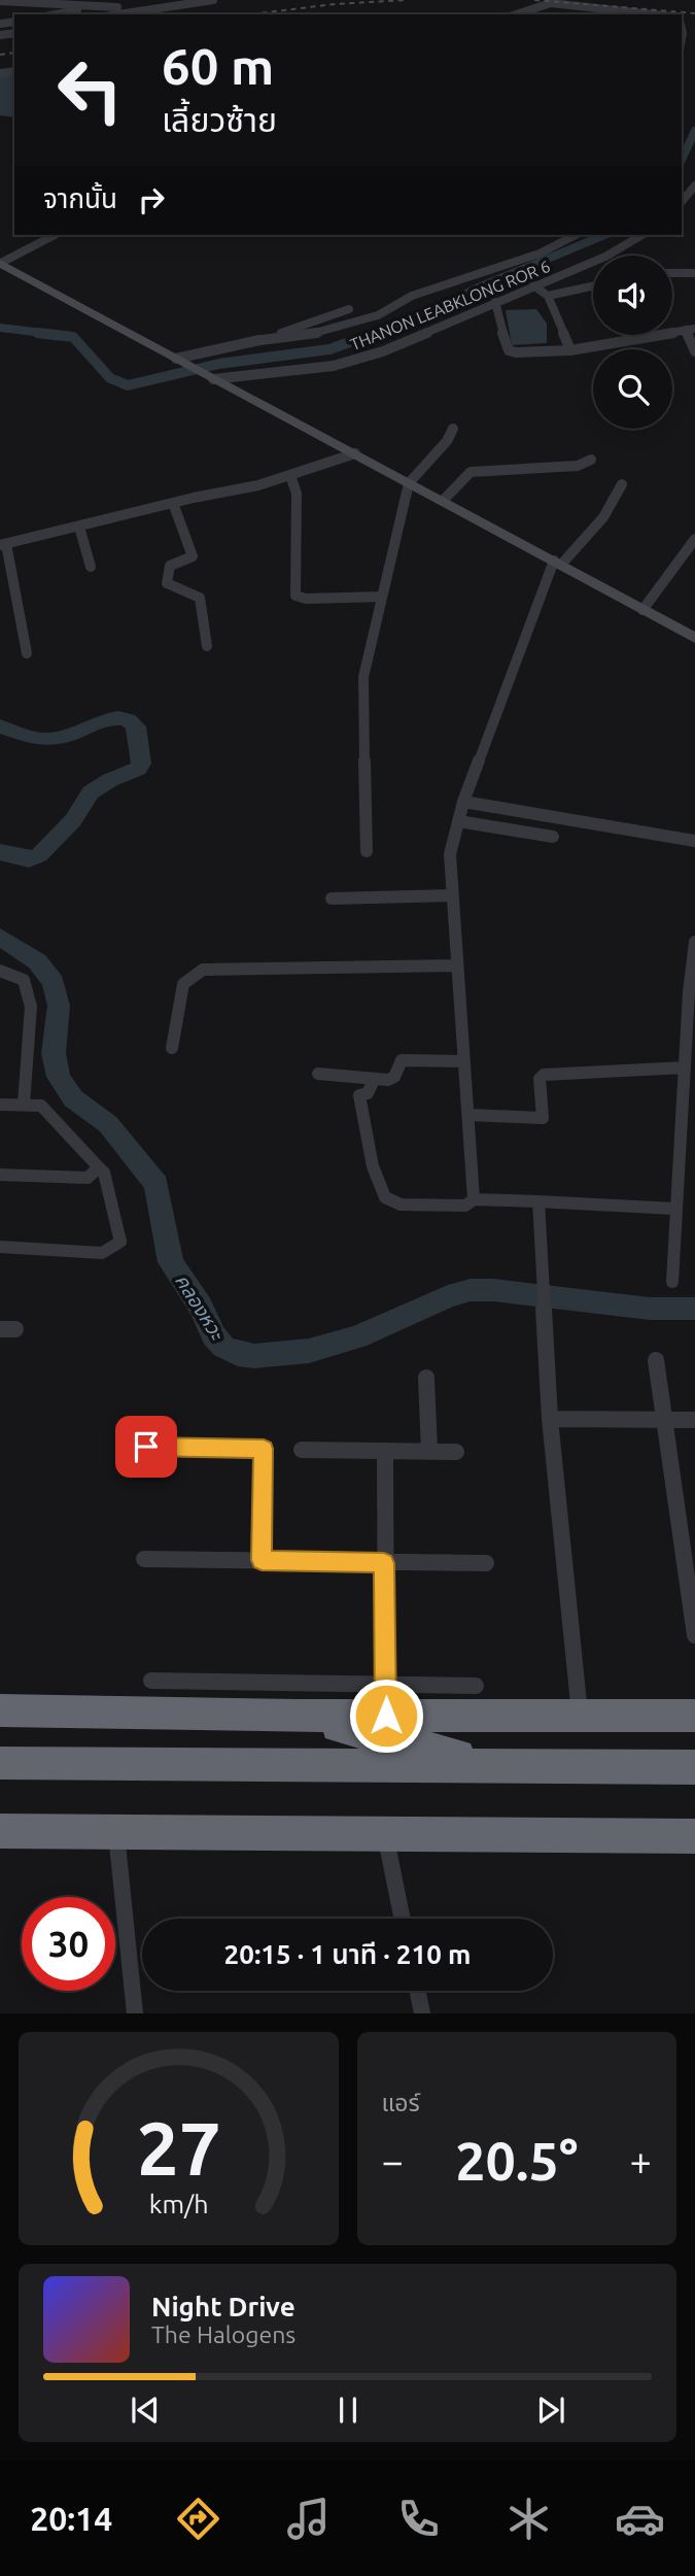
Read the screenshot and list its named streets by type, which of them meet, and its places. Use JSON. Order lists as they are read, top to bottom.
{
  "streets": {
    "street": ["THANON LEABKLONG ROR 6"]
  },
  "water": ["คลองหวะ"],
  "page": {
    "turn": ["60 m", "เลี้ยวซ้าย"],
    "then": "จากนั้น",
    "limit": "30",
    "trip": "20:15 · 1 นาที · 210 m",
    "tile": "แอร์",
    "heat": ["−", "20.5°", "+"],
    "song": ["Night Drive", "The Halogens"],
    "tabs": "20:14",
    "gauge": ["27", "km/h"]
  }
}
